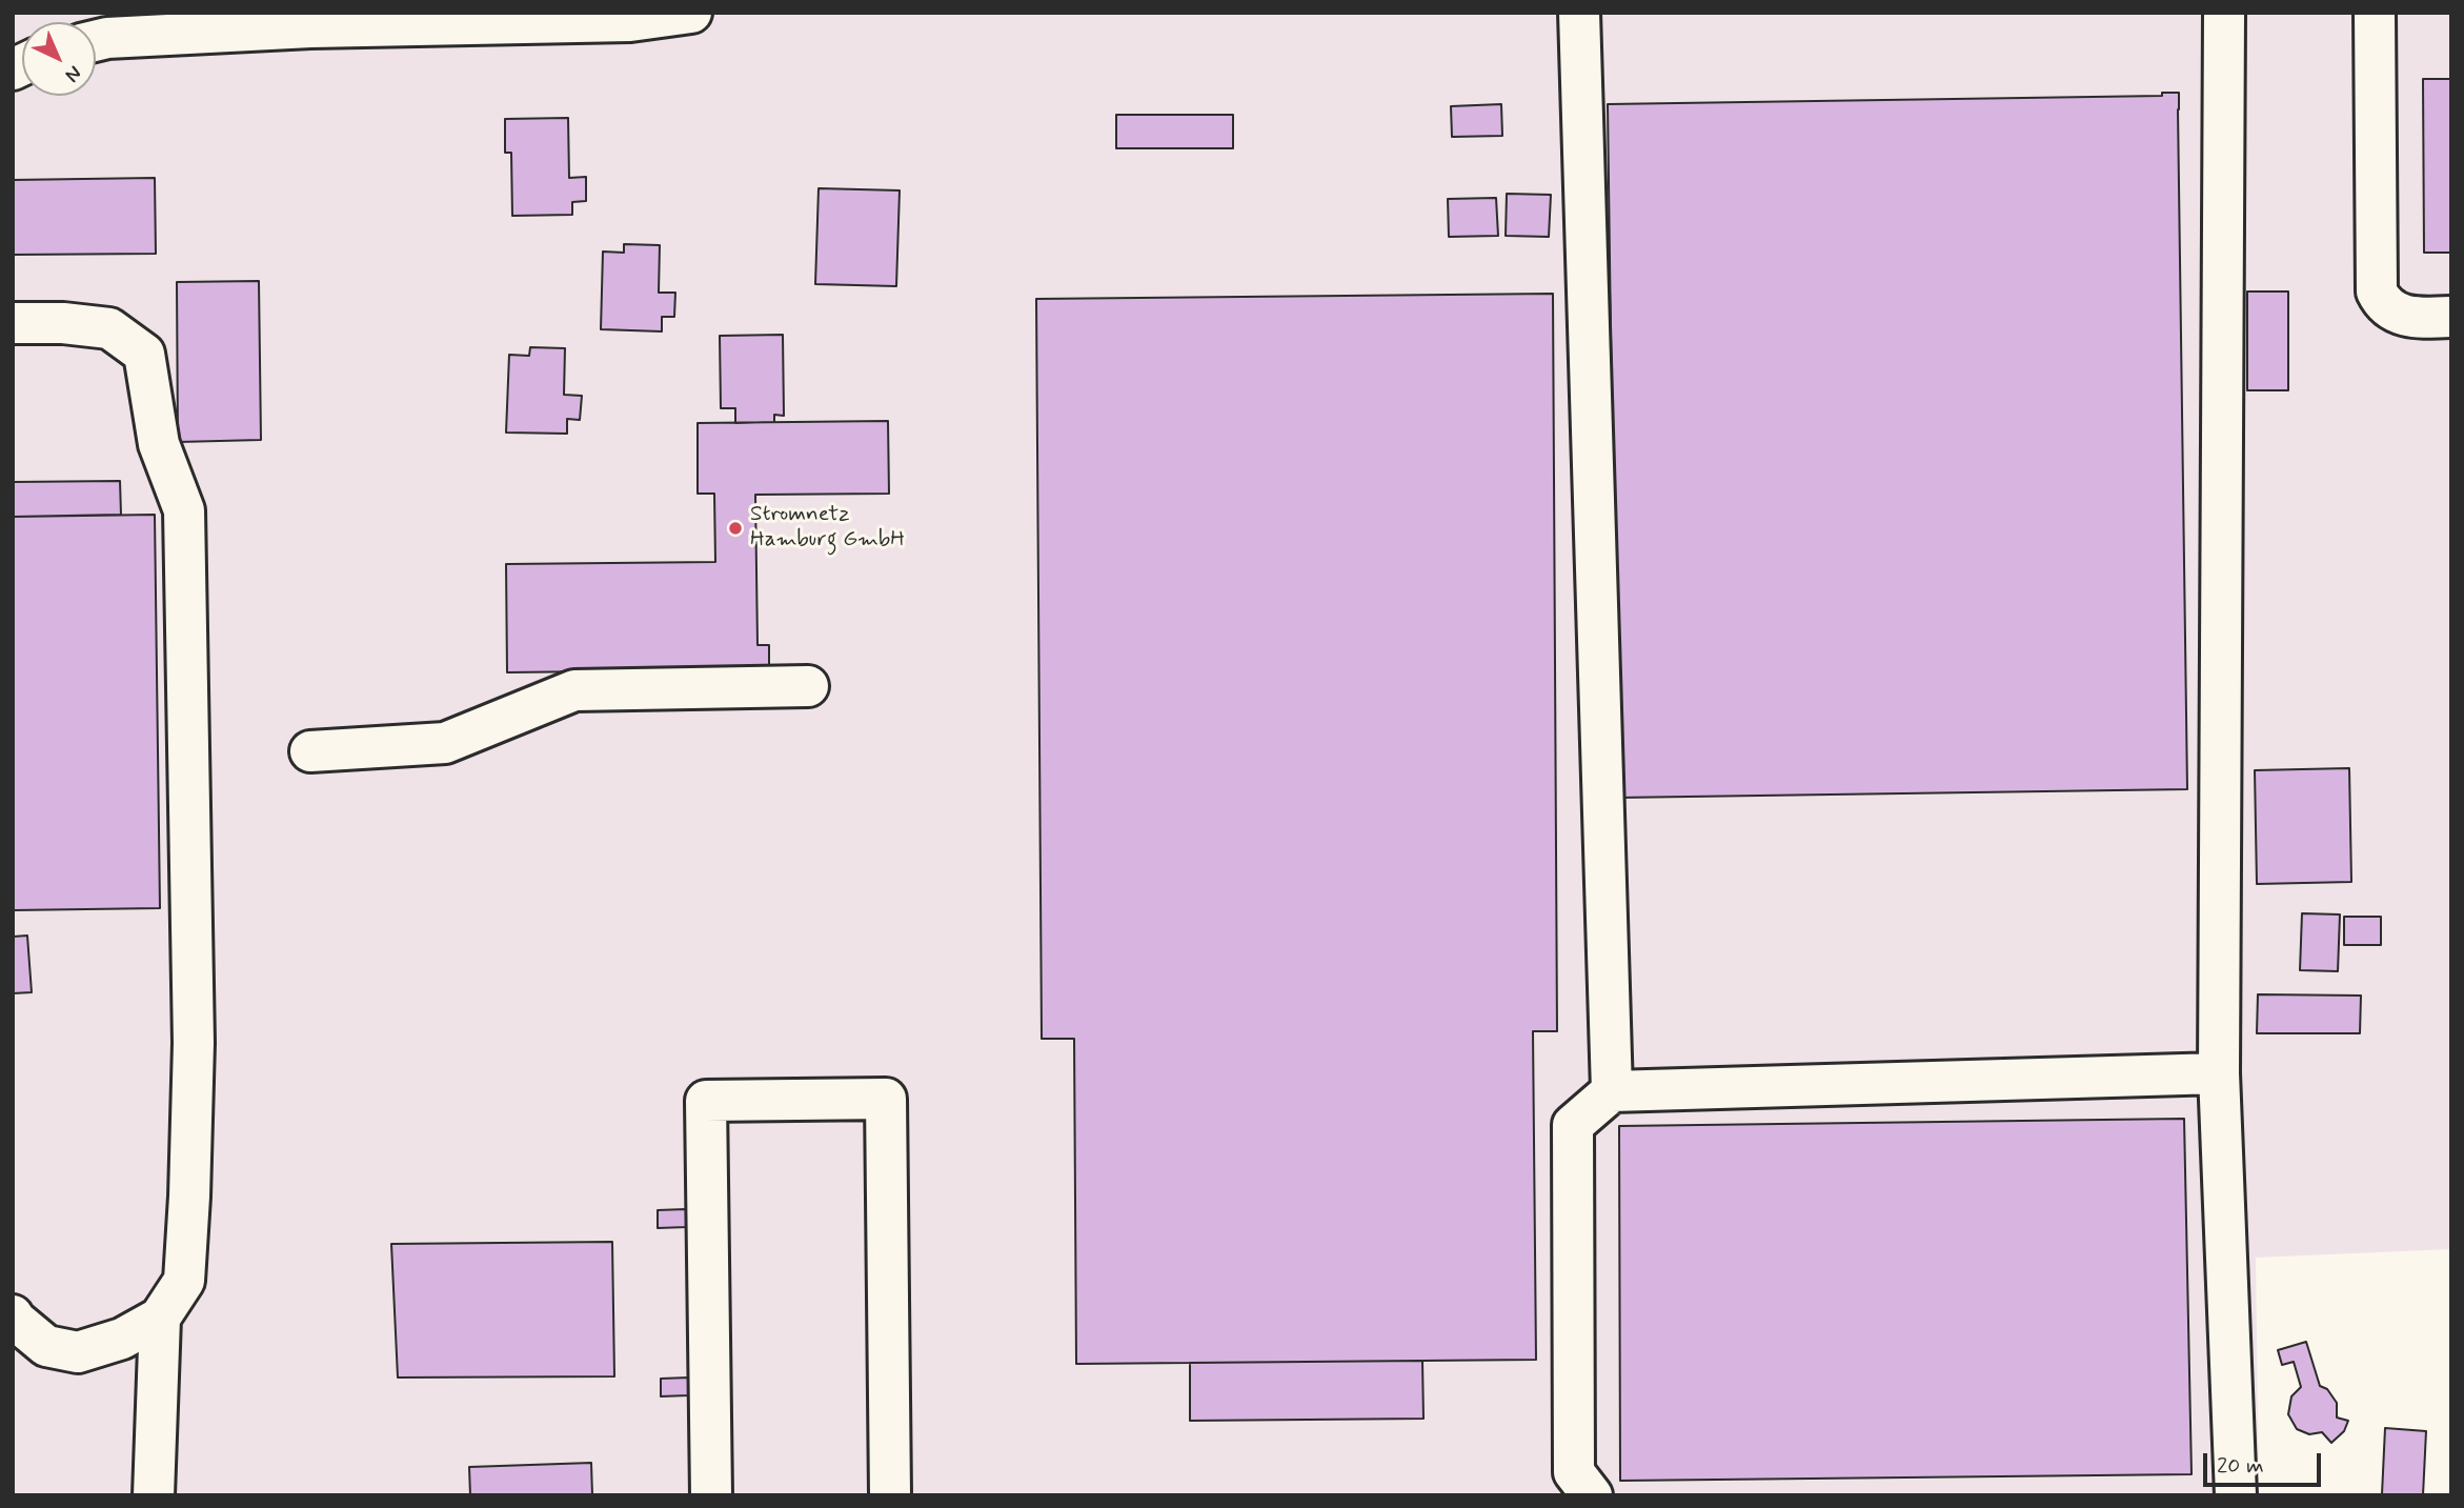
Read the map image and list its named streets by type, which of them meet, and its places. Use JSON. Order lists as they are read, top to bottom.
{
  "places": ["Stromnetz Hamburg GmbH"],
  "scale_bar": "20 m",
  "north": "bottom right"
}
